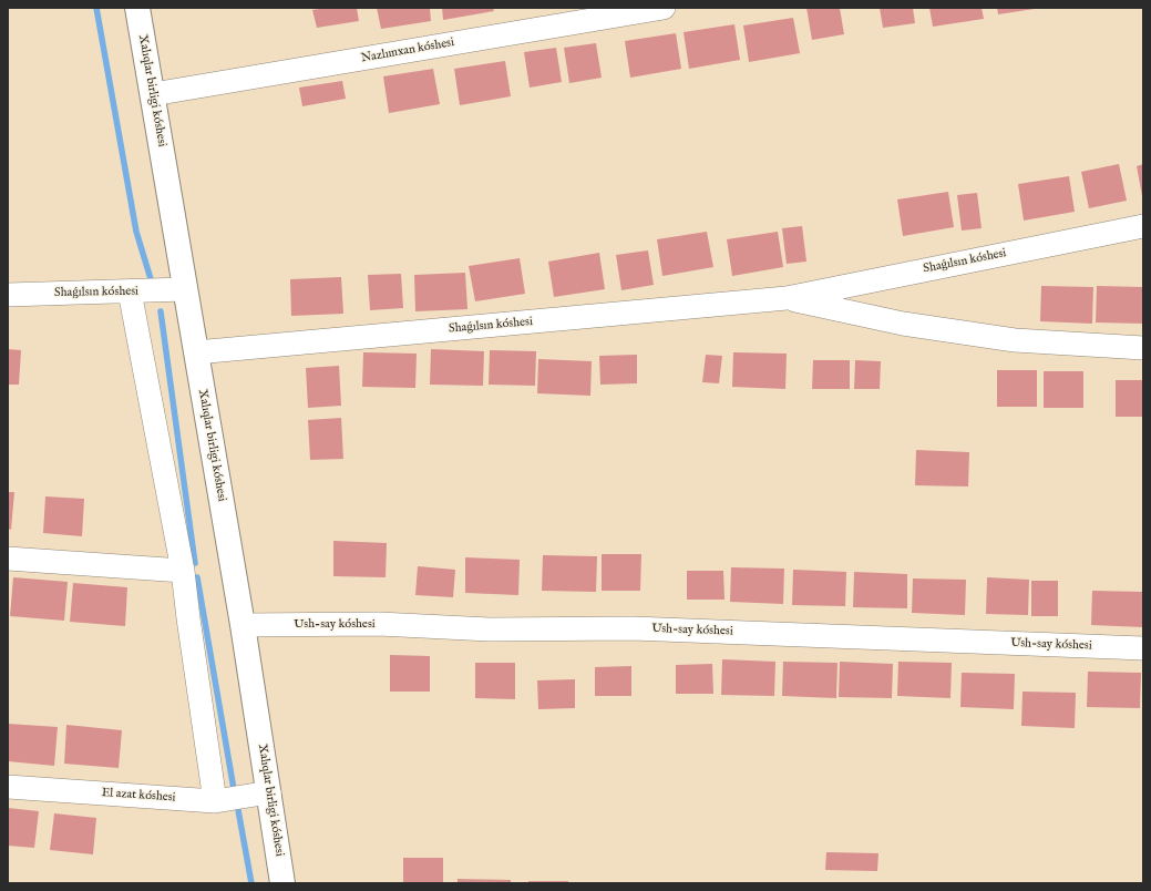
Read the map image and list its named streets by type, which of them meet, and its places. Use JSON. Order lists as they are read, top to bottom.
{
  "streets": {
    "street": [
      "Nazlımxan kóshesi",
      "Xalıqlar birligi kóshesi",
      "Shaǵılsın kóshesi",
      "Ush-say kóshesi",
      "El azat kóshesi"
    ]
  },
  "crossings": [
    ["Nazlımxan kóshesi", "Xalıqlar birligi kóshesi"],
    ["Xalıqlar birligi kóshesi", "Shaǵılsın kóshesi"],
    ["Xalıqlar birligi kóshesi", "Ush-say kóshesi"],
    ["Xalıqlar birligi kóshesi", "El azat kóshesi"]
  ]
}
